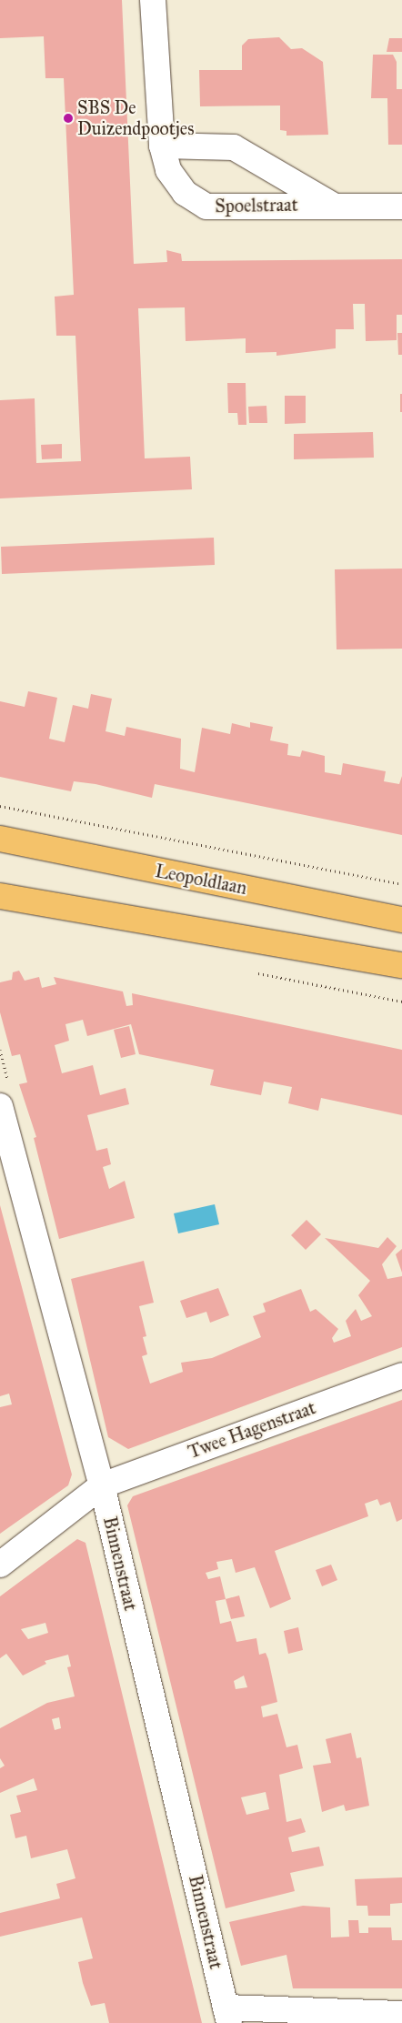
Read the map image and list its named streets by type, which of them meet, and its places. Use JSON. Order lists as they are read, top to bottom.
{
  "streets": {
    "main road": ["Leopoldlaan"],
    "street": ["Spoelstraat", "Twee Hagenstraat", "Binnenstraat"]
  },
  "crossings": [
    ["Twee Hagenstraat", "Binnenstraat"]
  ],
  "places": ["SBS De Duizendpootjes"]
}
